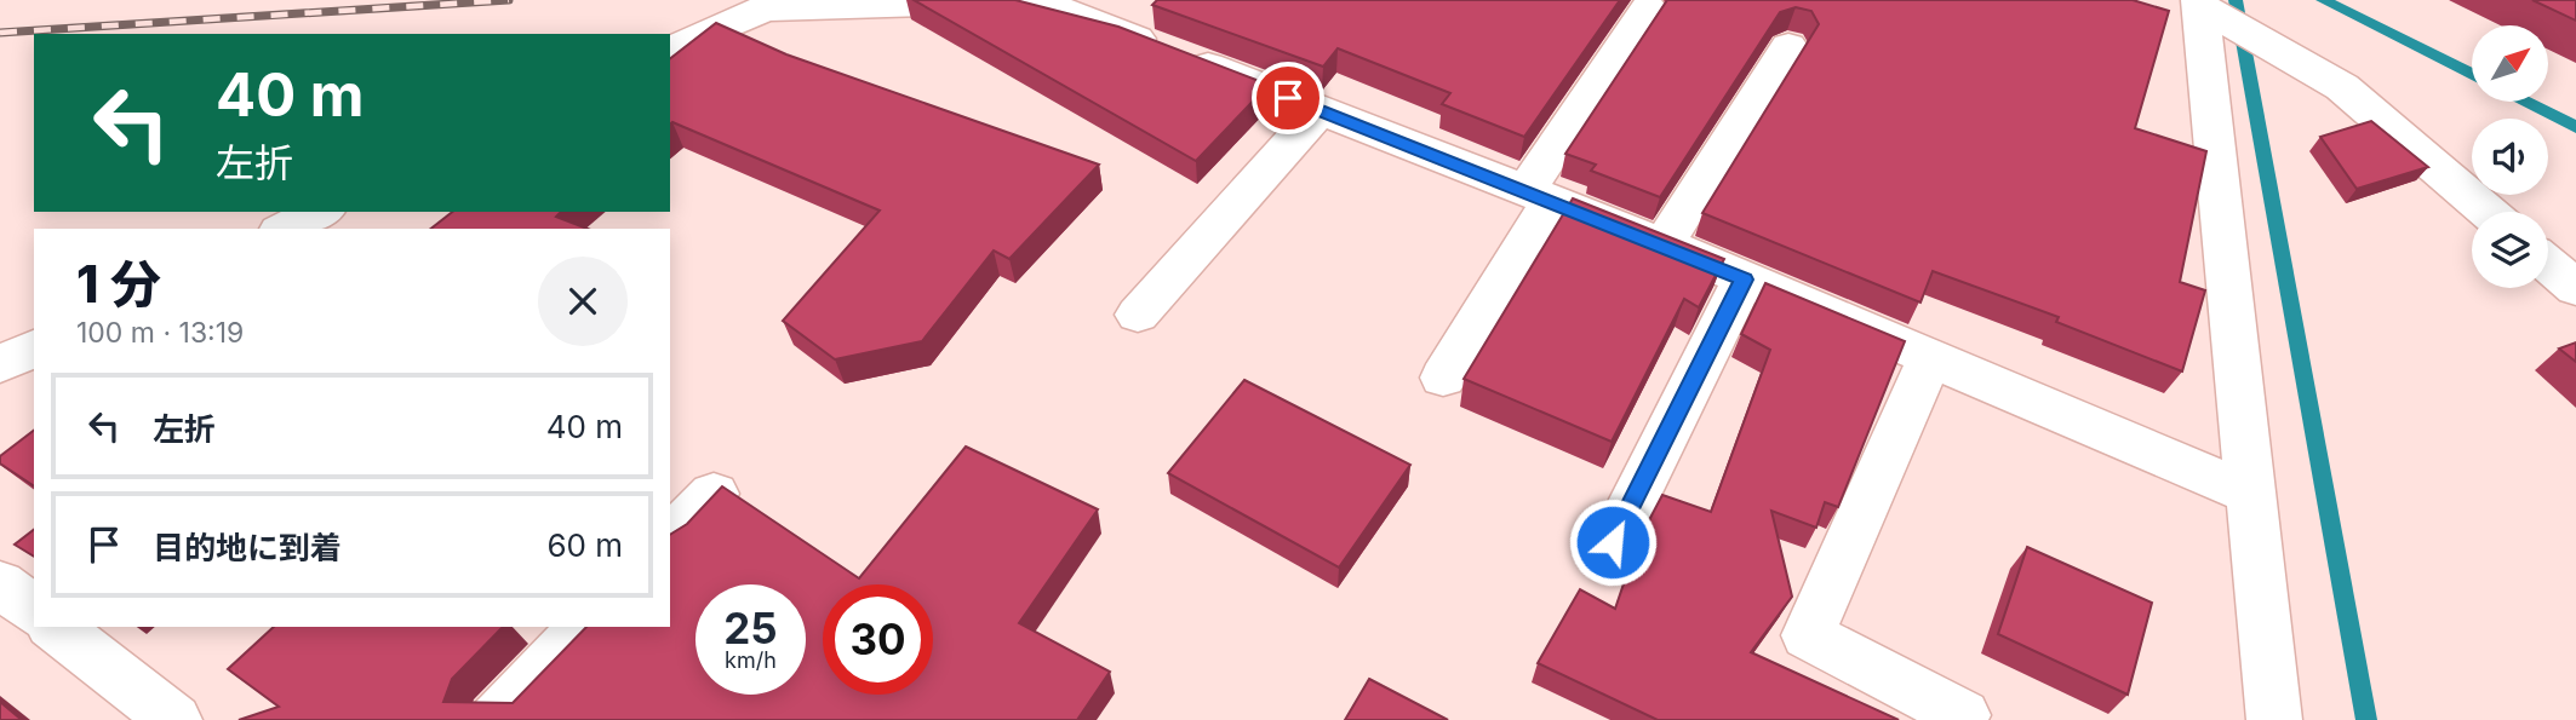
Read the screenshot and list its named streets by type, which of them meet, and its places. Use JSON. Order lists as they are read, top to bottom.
{
  "north": "top right",
  "page": {
    "turn": ["40 m", "左折"],
    "heading": ["1 分", "100 m · 13:19"],
    "list": [
      {
        "name": "左折",
        "value": "40 m"
      },
      {
        "name": "目的地に到着",
        "value": "60 m"
      }
    ],
    "speed": "25 km/h",
    "limit": "30"
  }
}
